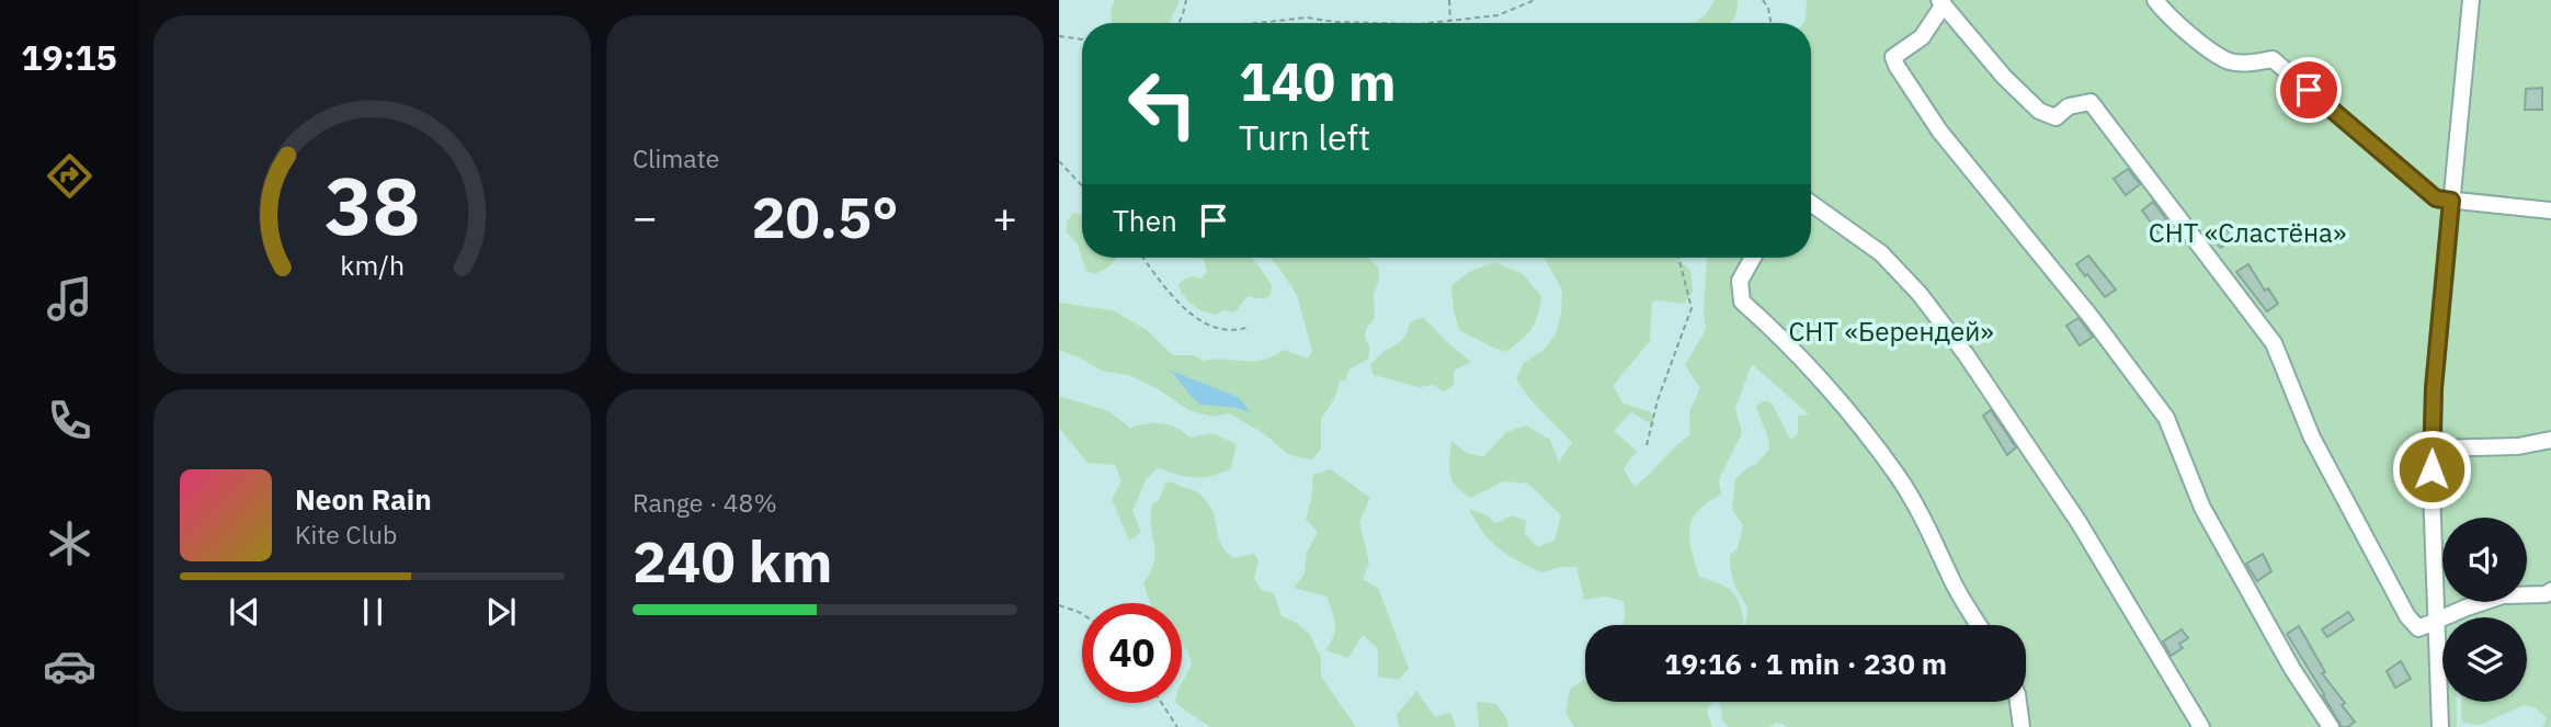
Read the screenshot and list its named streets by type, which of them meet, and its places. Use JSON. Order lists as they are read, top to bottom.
{
  "parks": ["СНТ «Сластёна»", "СНТ «Берендей»"],
  "page": {
    "tabs": "19:15",
    "tile": [
      "Climate",
      ["Range · 48%", "240 km"]
    ],
    "turn": ["140 m", "Turn left"],
    "then": "Then",
    "heat": ["−", "20.5°", "+"],
    "song": ["Neon Rain", "Kite Club"],
    "limit": "40",
    "trip": "19:16 · 1 min · 230 m",
    "gauge": ["38", "km/h"]
  }
}
